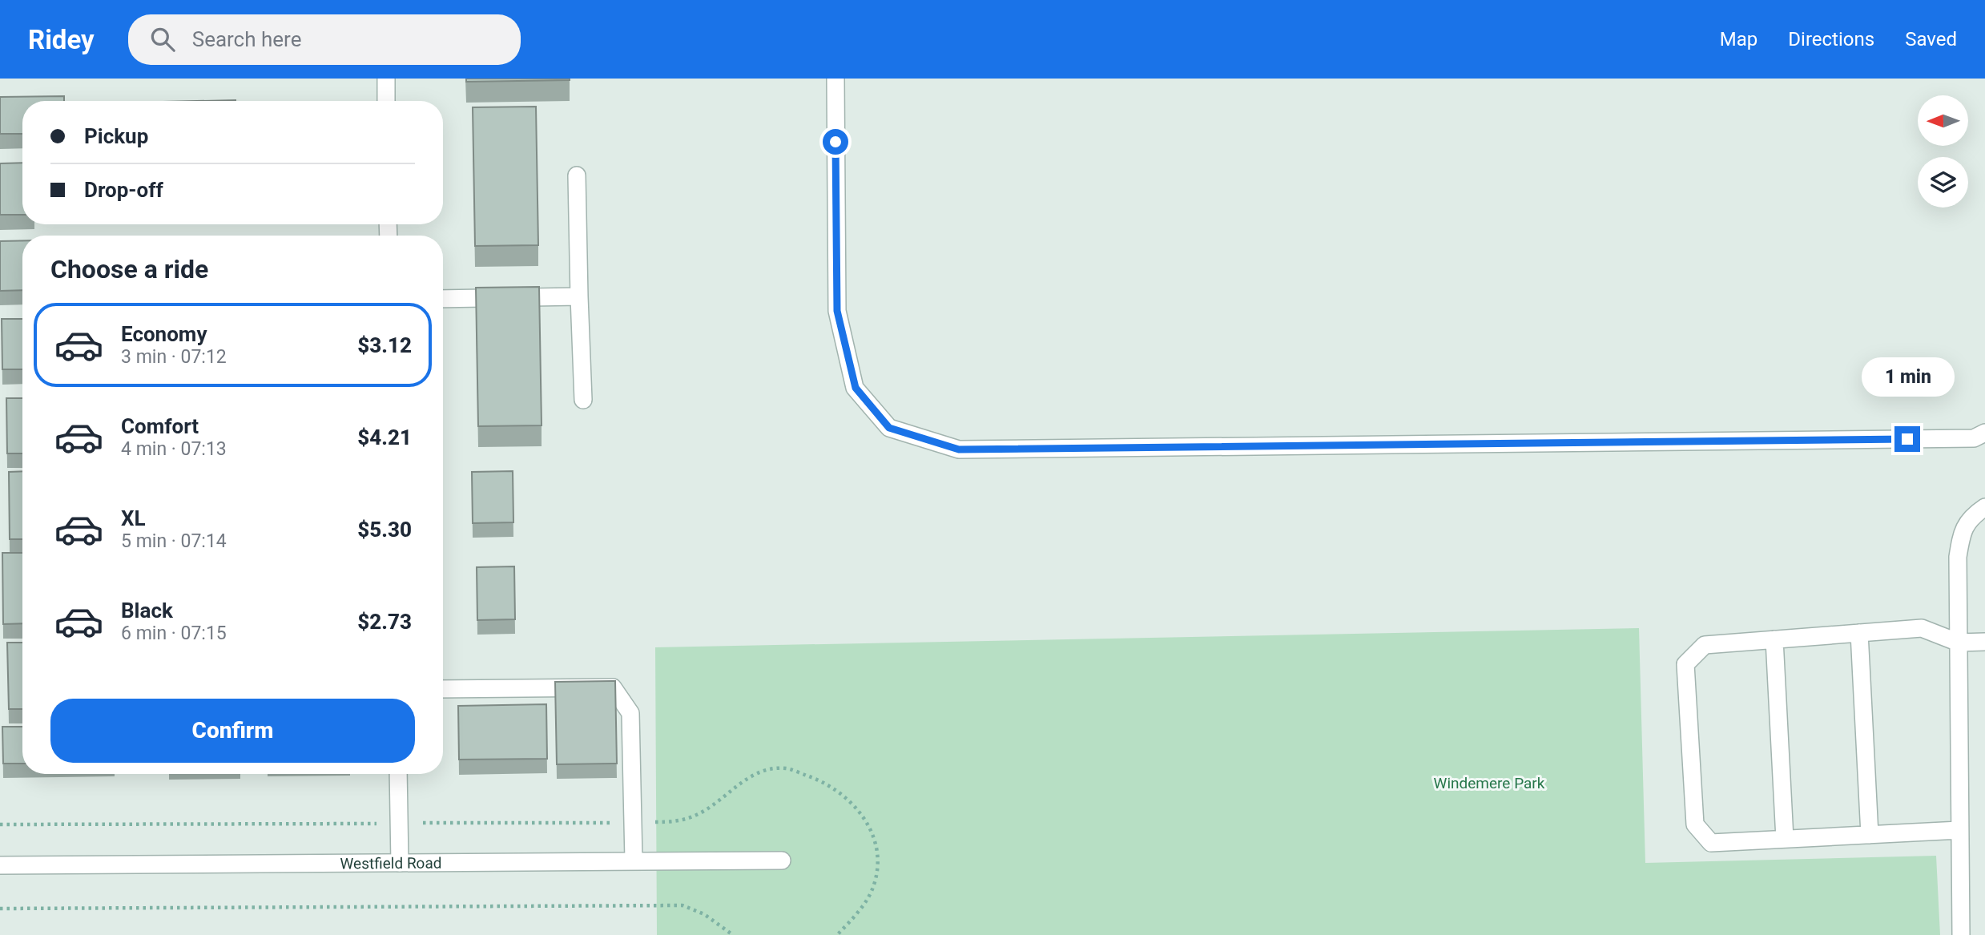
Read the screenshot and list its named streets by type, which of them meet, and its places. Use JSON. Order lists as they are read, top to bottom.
{
  "streets": {
    "street": ["Westfield Road"]
  },
  "parks": ["Windemere Park"],
  "north": "left",
  "page": {
    "header": "Ridey",
    "search": "Search here",
    "nav": ["Map", "Directions", "Saved"],
    "banner": ["Pickup", "Drop-off"],
    "heading": "Choose a ride",
    "list": [
      {
        "name": "Economy",
        "note": "3 min · 07:12",
        "value": "$3.12"
      },
      {
        "name": "Comfort",
        "note": "4 min · 07:13",
        "value": "$4.21"
      },
      {
        "name": "XL",
        "note": "5 min · 07:14",
        "value": "$5.30"
      },
      {
        "name": "Black",
        "note": "6 min · 07:15",
        "value": "$2.73"
      }
    ],
    "bubble": "1 min",
    "buttons": "Confirm"
  }
}
